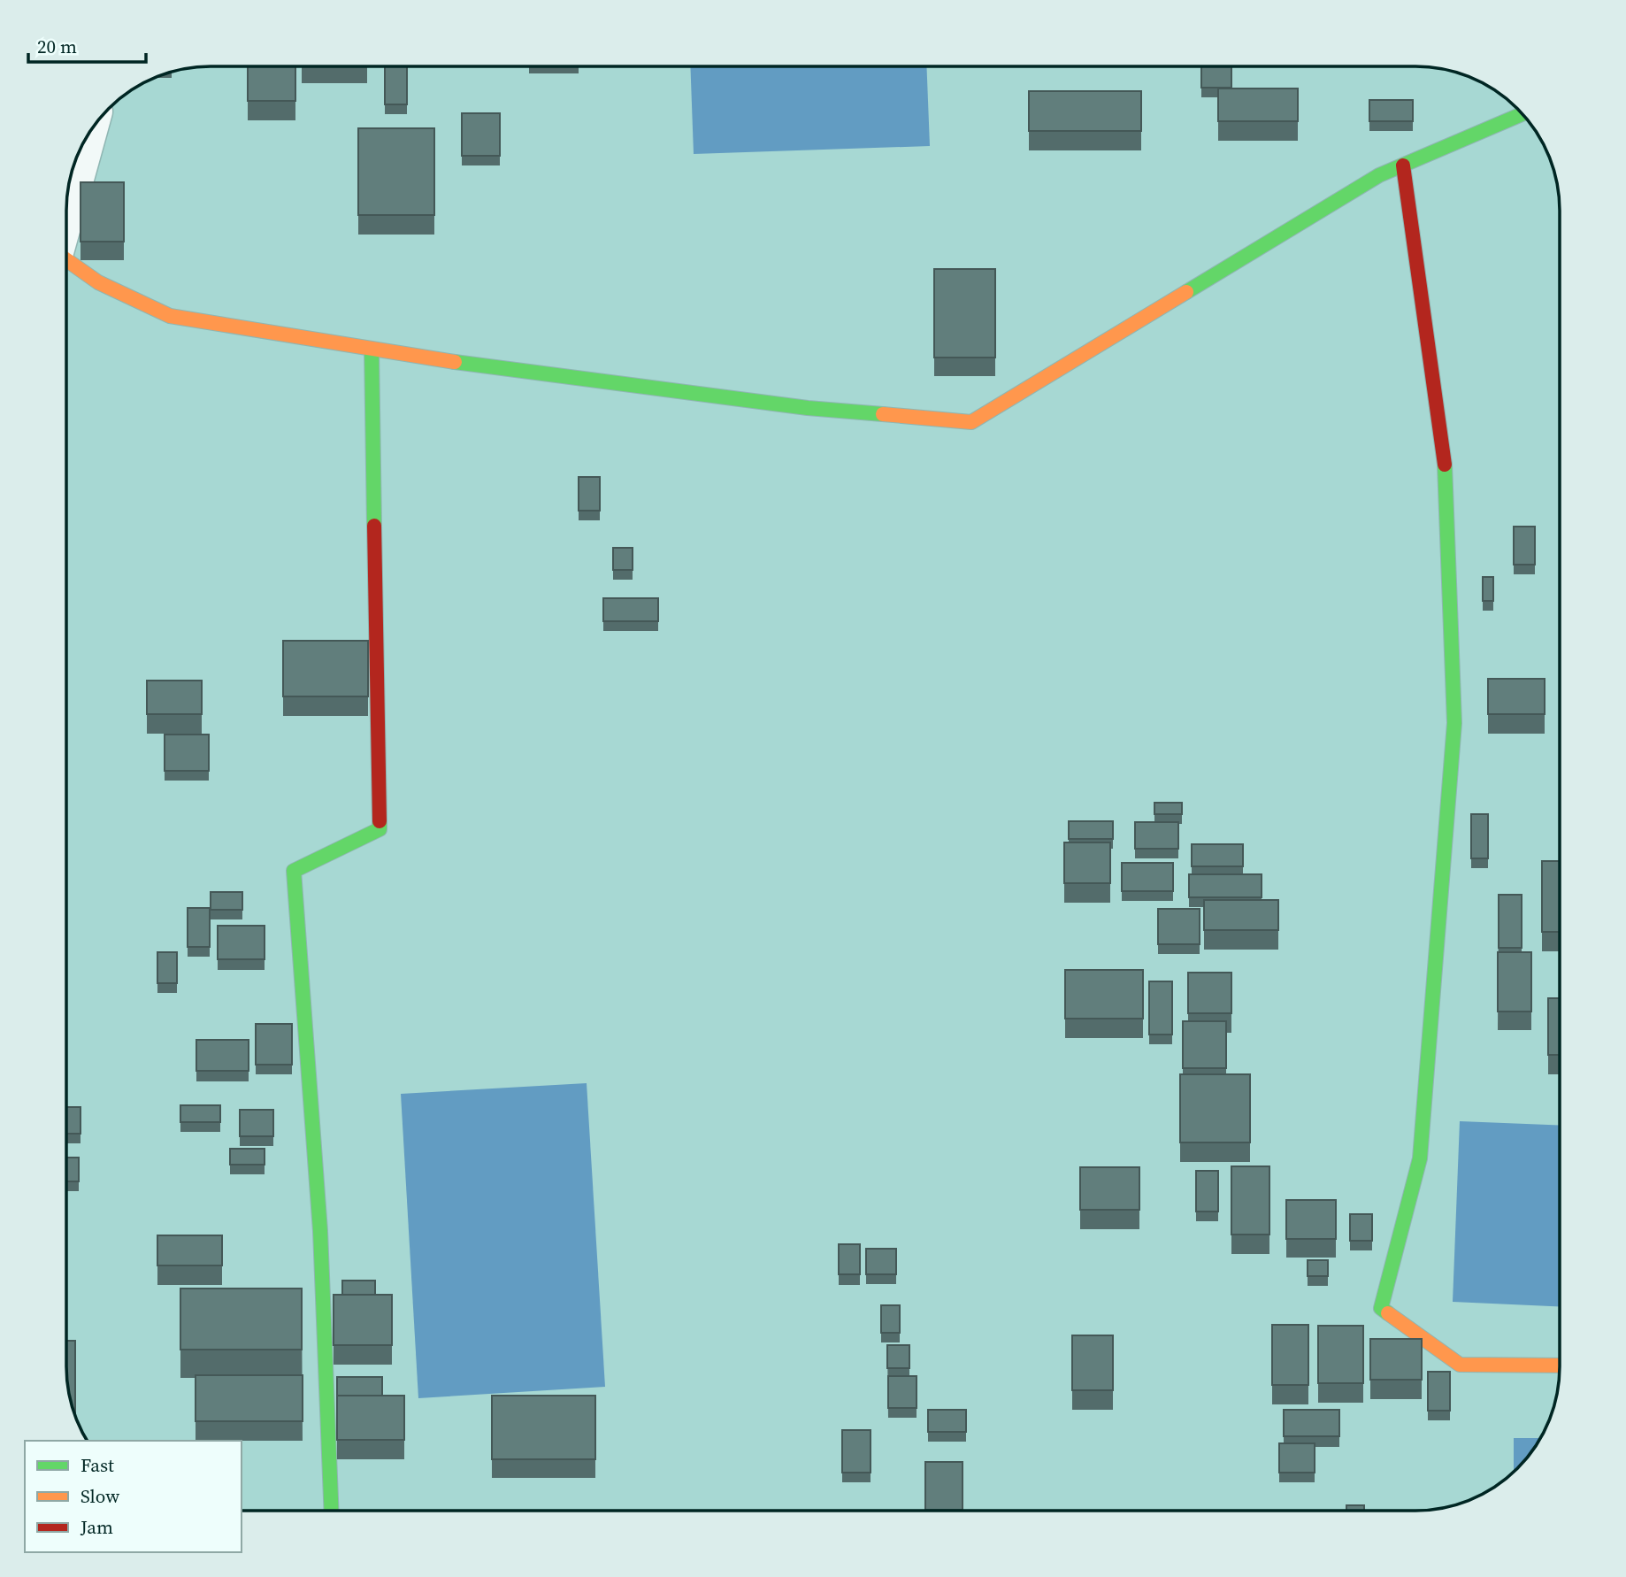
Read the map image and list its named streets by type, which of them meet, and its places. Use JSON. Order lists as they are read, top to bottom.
{
  "legend": ["Fast", "Slow", "Jam"],
  "scale_bar": "20 m"
}
